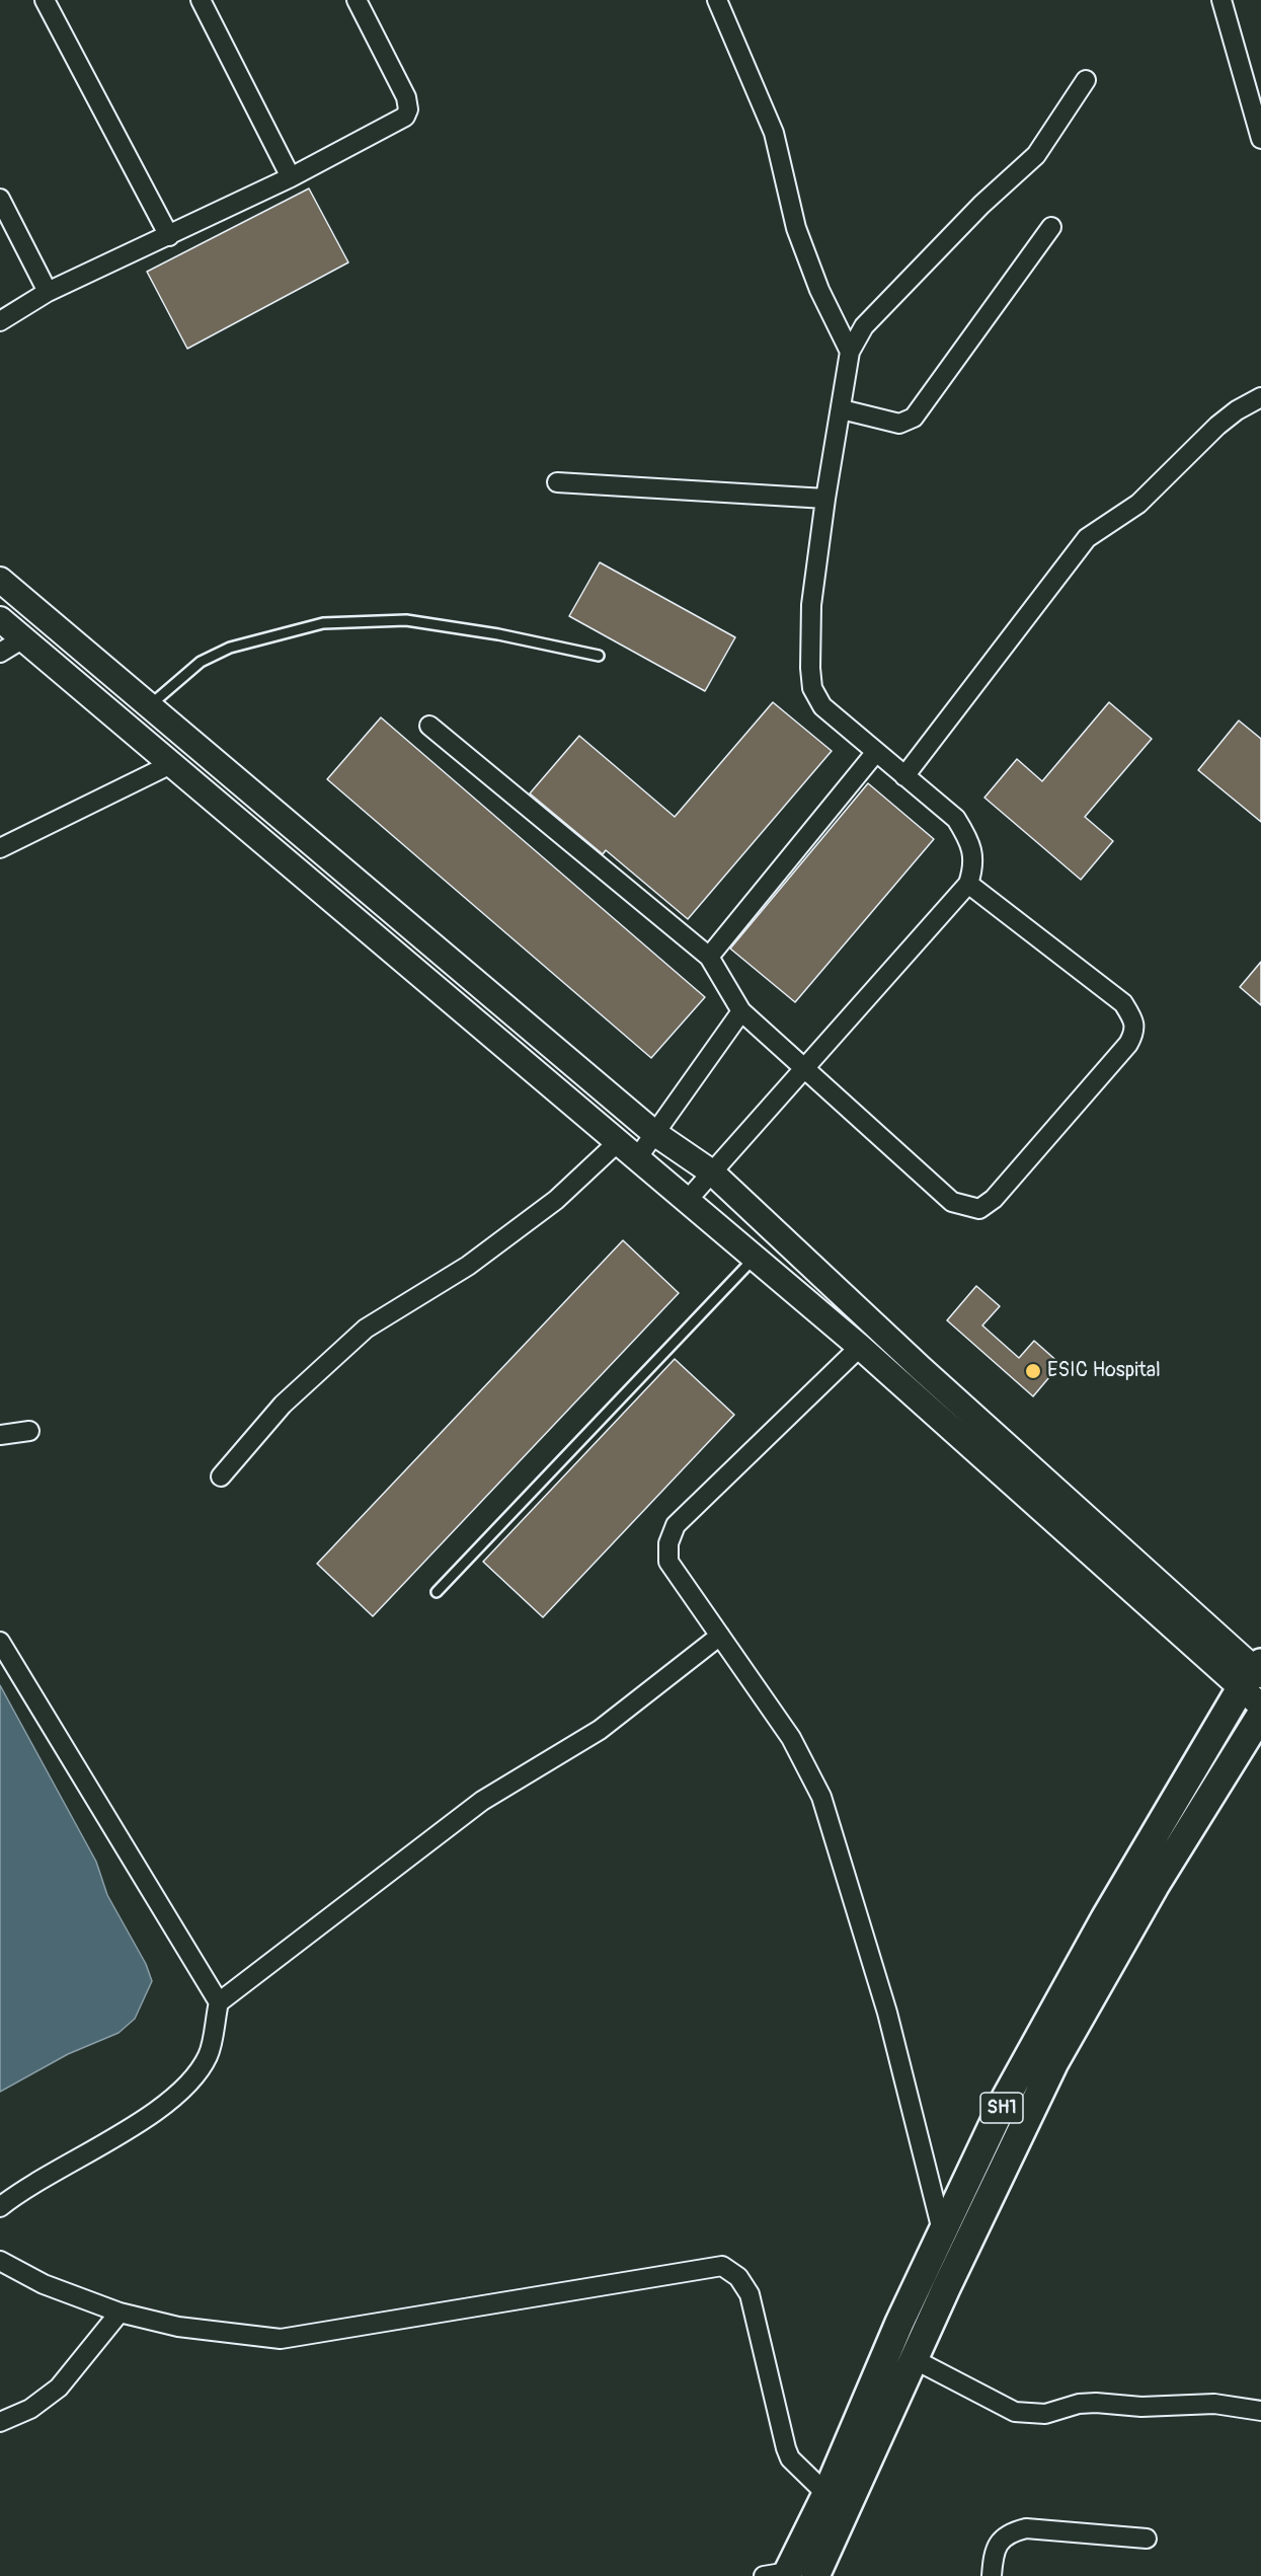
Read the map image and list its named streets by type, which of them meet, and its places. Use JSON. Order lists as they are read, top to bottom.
{
  "streets": {
    "main road": ["SH1"]
  },
  "places": ["ESIC Hospital"]
}
